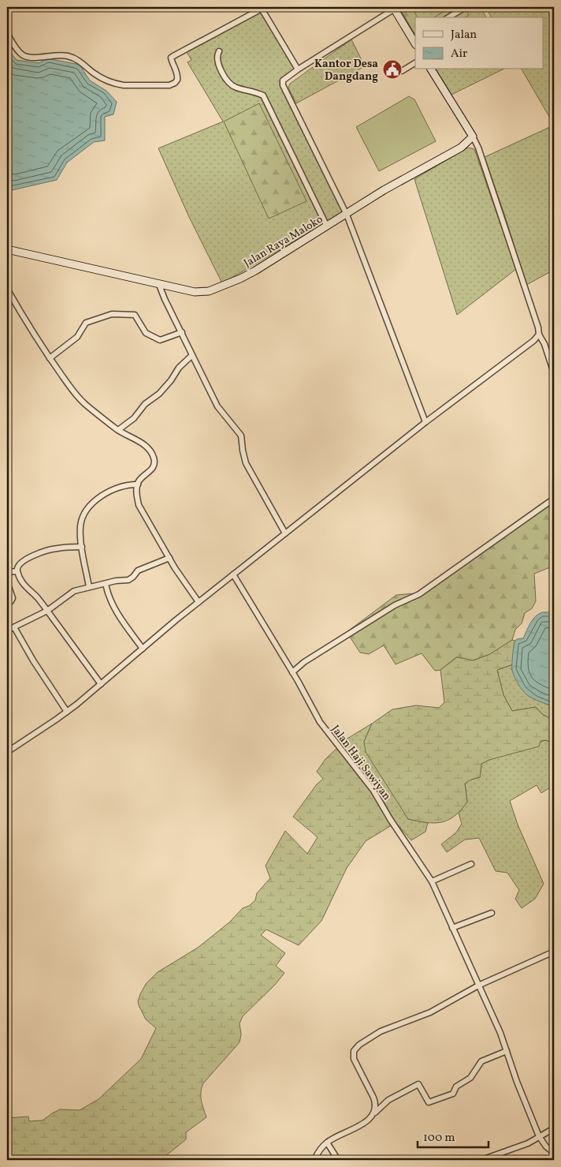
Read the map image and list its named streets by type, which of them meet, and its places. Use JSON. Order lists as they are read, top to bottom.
{
  "streets": {
    "street": ["Jalan Raya Maloko", "Jalan Haji Sawiyan"]
  },
  "places": {
    "public building": ["Kantor Desa Dangdang"]
  },
  "legend": ["Jalan", "Air"],
  "scale_bar": "100 m"
}
